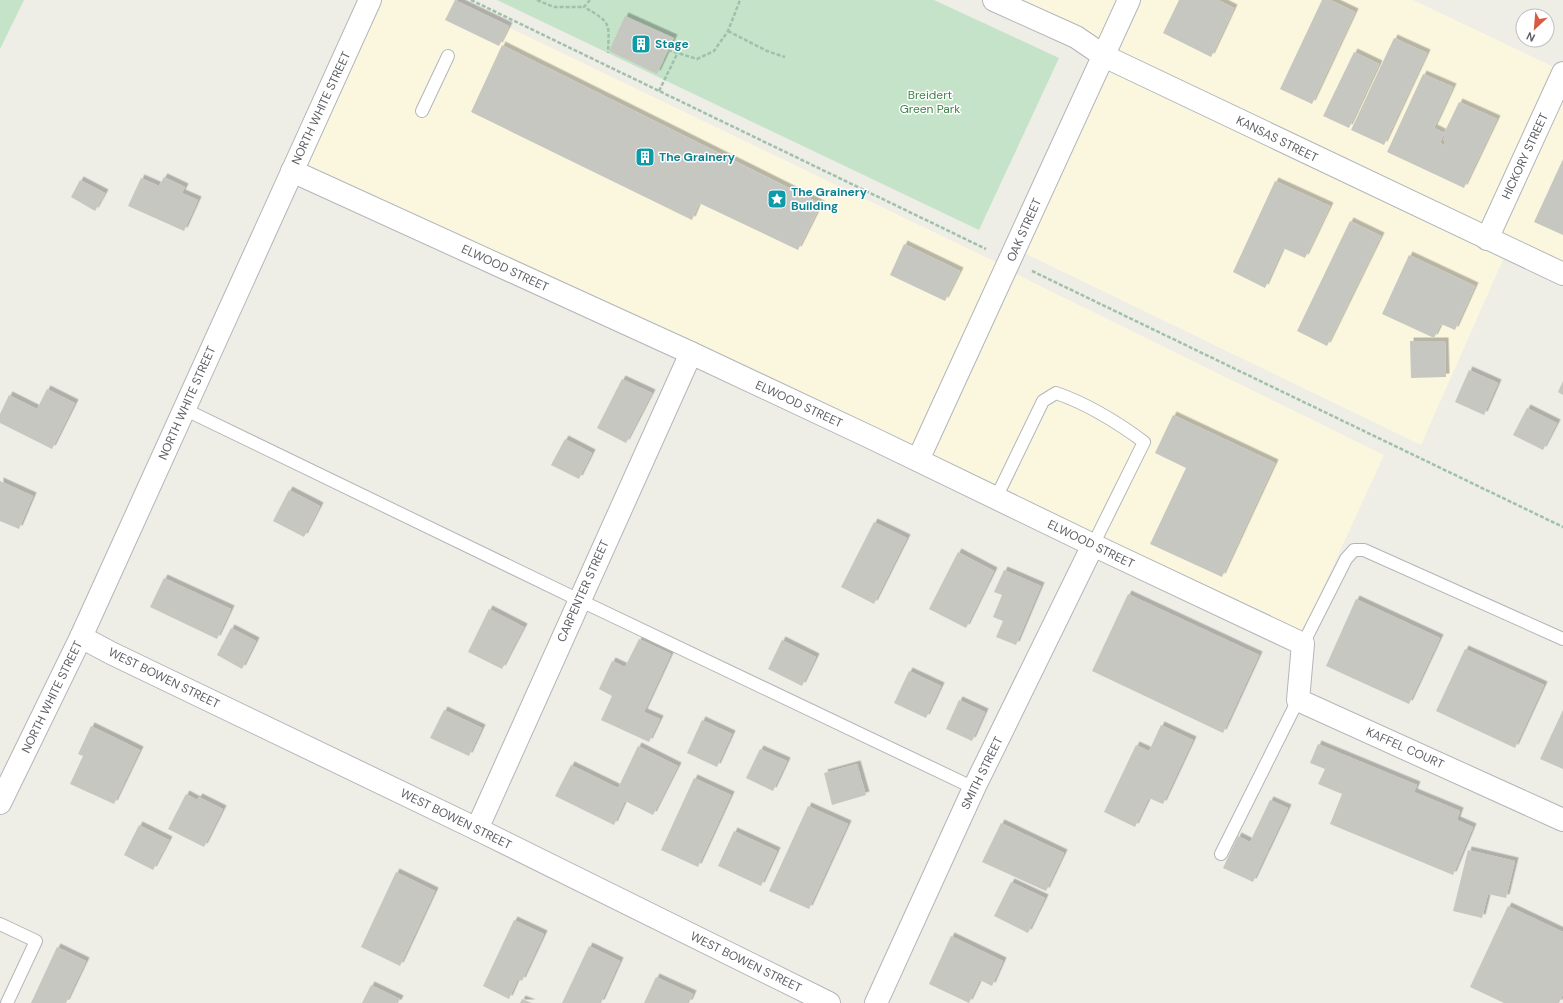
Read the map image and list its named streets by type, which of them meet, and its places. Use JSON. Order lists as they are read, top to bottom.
{
  "streets": {
    "street": [
      "NORTH WHITE STREET",
      "KANSAS STREET",
      "HICKORY STREET",
      "OAK STREET",
      "ELWOOD STREET",
      "CARPENTER STREET",
      "WEST BOWEN STREET",
      "KAFFEL COURT",
      "SMITH STREET"
    ]
  },
  "crossings": [
    ["NORTH WHITE STREET", "ELWOOD STREET"],
    ["NORTH WHITE STREET", "WEST BOWEN STREET"],
    ["KANSAS STREET", "HICKORY STREET"],
    ["KANSAS STREET", "OAK STREET"],
    ["OAK STREET", "ELWOOD STREET"],
    ["ELWOOD STREET", "CARPENTER STREET"],
    ["ELWOOD STREET", "SMITH STREET"],
    ["CARPENTER STREET", "WEST BOWEN STREET"]
  ],
  "parks": ["Breidert Green Park"],
  "places": {
    "building": ["Stage", "The Grainery"],
    "place": ["The Grainery Building"]
  },
  "north": "bottom left"
}
